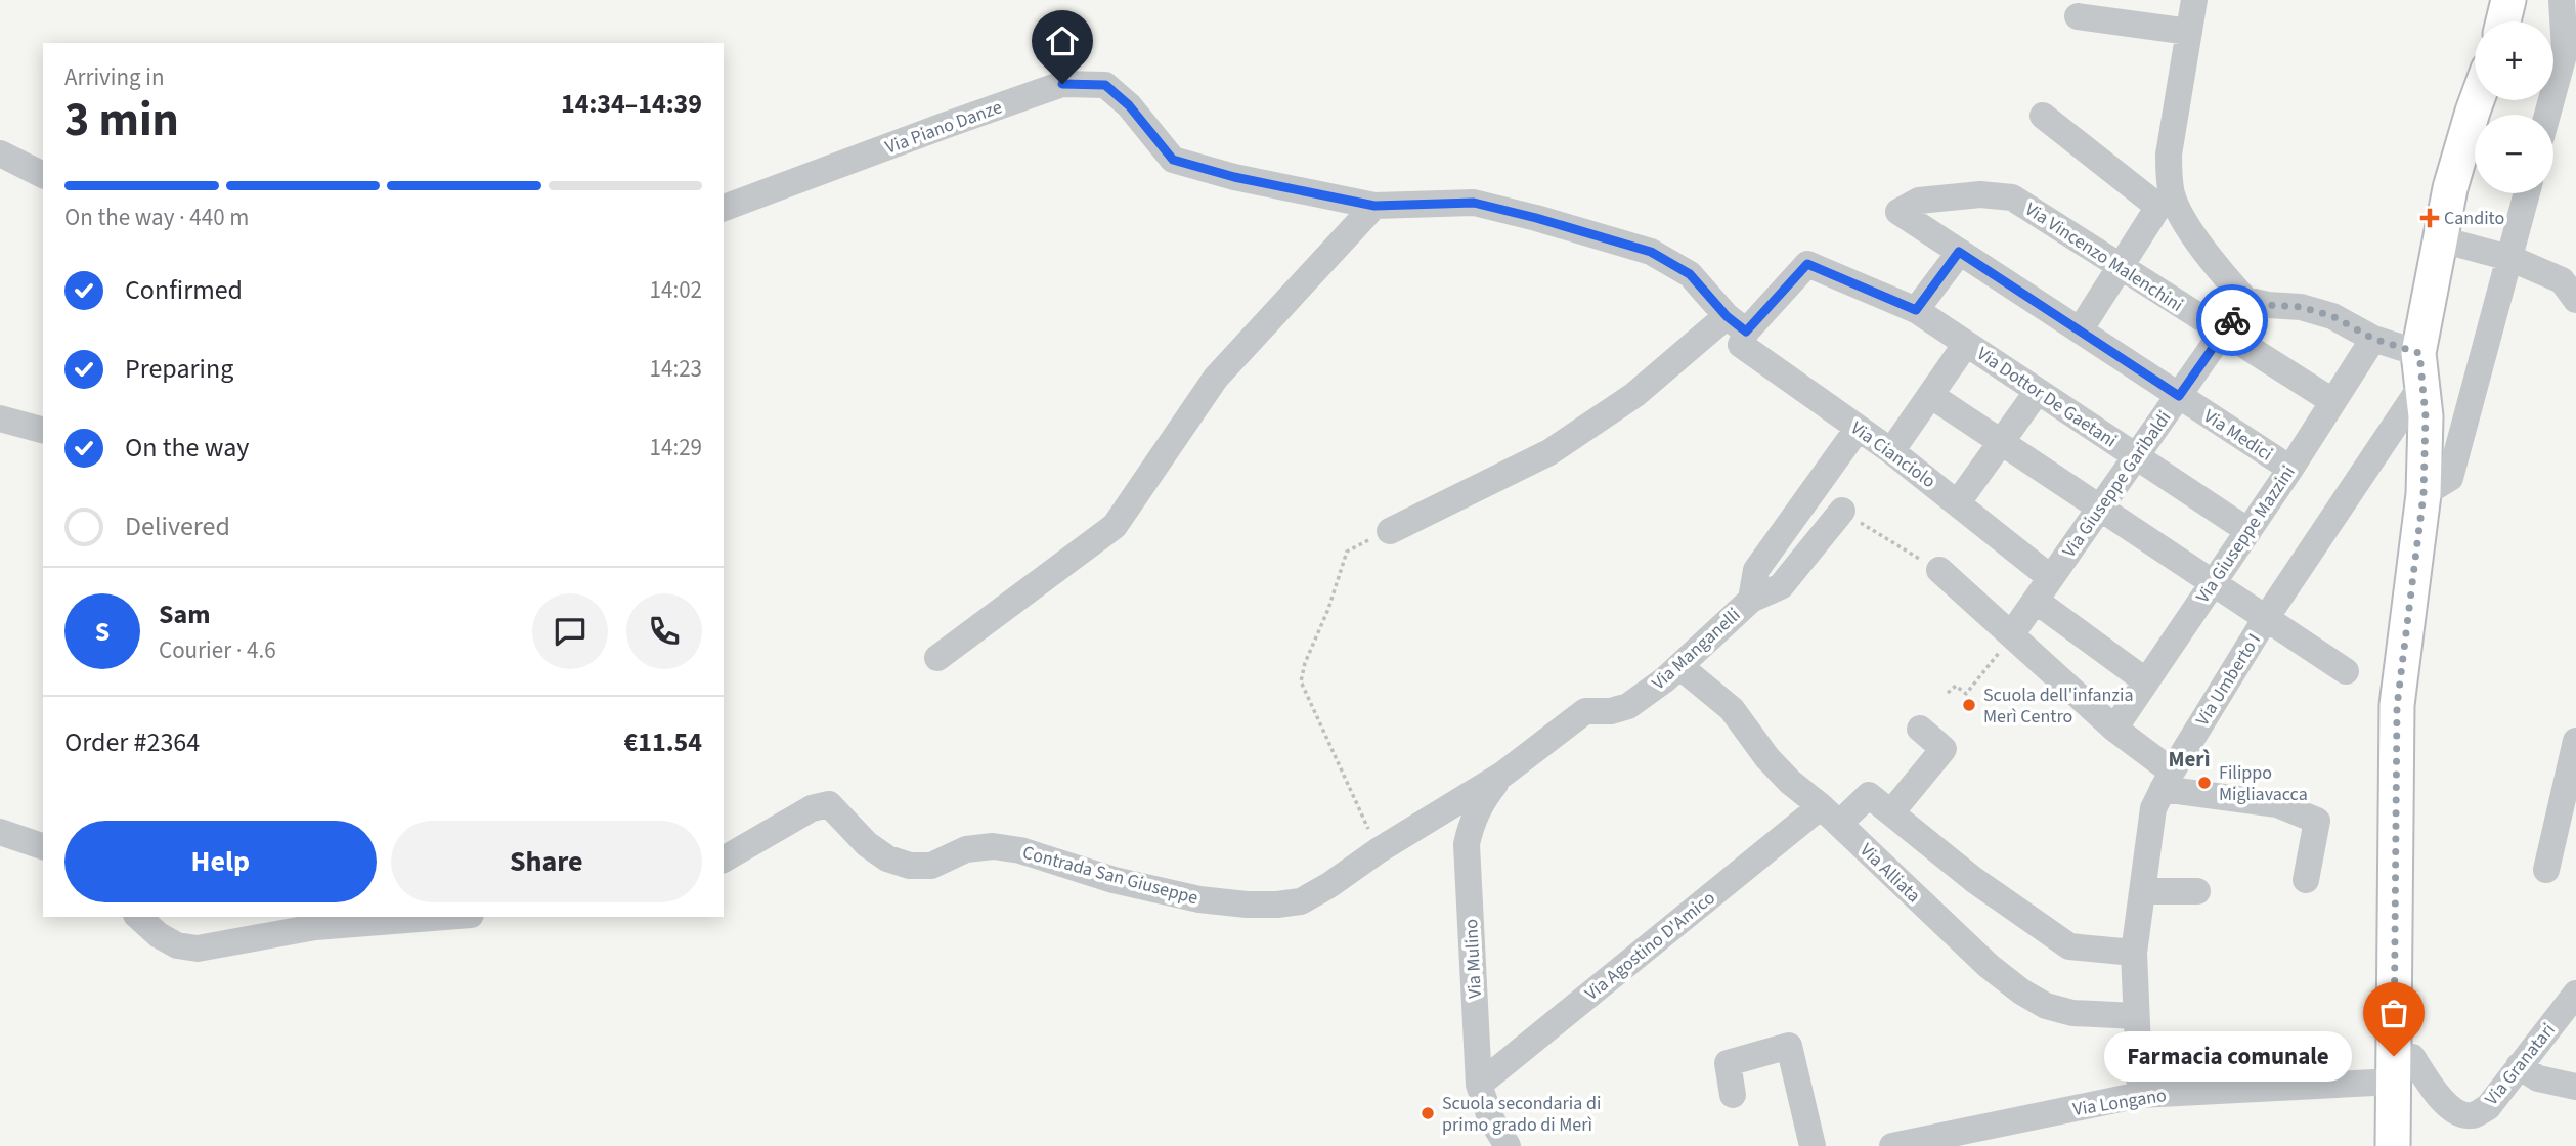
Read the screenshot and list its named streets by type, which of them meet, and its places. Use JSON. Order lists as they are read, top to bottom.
{
  "streets": {
    "street": [
      "Via Piano Danze",
      "Via Vincenzo Malenchini",
      "Via Dottor De Gaetani",
      "Via Medici",
      "Via Cianciolo",
      "Via Giuseppe Garibaldi",
      "Via Giuseppe Mazzini",
      "Via Manganelli",
      "Via Umberto I",
      "Via Alliata",
      "Contrada San Giuseppe",
      "Via Agostino D'Amico",
      "Via Mulino",
      "Via Granatari",
      "Via Longano"
    ]
  },
  "crossings": [
    ["Via Piano Danze", "Via Cianciolo"],
    ["Via Vincenzo Malenchini", "Via Medici"],
    ["Via Vincenzo Malenchini", "Via Giuseppe Garibaldi"],
    ["Via Vincenzo Malenchini", "Via Giuseppe Mazzini"],
    ["Via Dottor De Gaetani", "Via Giuseppe Garibaldi"],
    ["Via Dottor De Gaetani", "Via Giuseppe Mazzini"],
    ["Via Medici", "Via Giuseppe Garibaldi"],
    ["Via Medici", "Via Giuseppe Mazzini"],
    ["Via Cianciolo", "Via Giuseppe Garibaldi"],
    ["Via Cianciolo", "Via Manganelli"],
    ["Via Manganelli", "Via Alliata"],
    ["Via Manganelli", "Contrada San Giuseppe"],
    ["Via Manganelli", "Via Mulino"],
    ["Via Umberto I", "Via Alliata"],
    ["Via Umberto I", "Via Longano"],
    ["Via Alliata", "Via Agostino D'Amico"],
    ["Contrada San Giuseppe", "Via Mulino"],
    ["Via Agostino D'Amico", "Via Mulino"],
    ["Via Granatari", "Via Longano"]
  ],
  "districts": ["Merì"],
  "places": {
    "health": ["Candito"],
    "other": [
      "Scuola dell'infanzia Merì Centro",
      "Filippo Migliavacca",
      "Farmacia comunale",
      "Scuola secondaria di primo grado di Merì"
    ]
  },
  "page": {
    "map_buttons": ["+", "−"],
    "heading": ["3 min", "Arriving in", "14:34–14:39"],
    "panel": [
      "Sam",
      "Courier · 4.6",
      "Order #2364",
      "€11.54"
    ],
    "bar": "On the way · 440 m",
    "list": [
      ["Confirmed", "14:02"],
      ["Preparing", "14:23"],
      ["On the way", "14:29"],
      "Delivered"
    ],
    "round": "S",
    "buttons": ["Help", "Share"],
    "bubble": "Farmacia comunale"
  }
}
